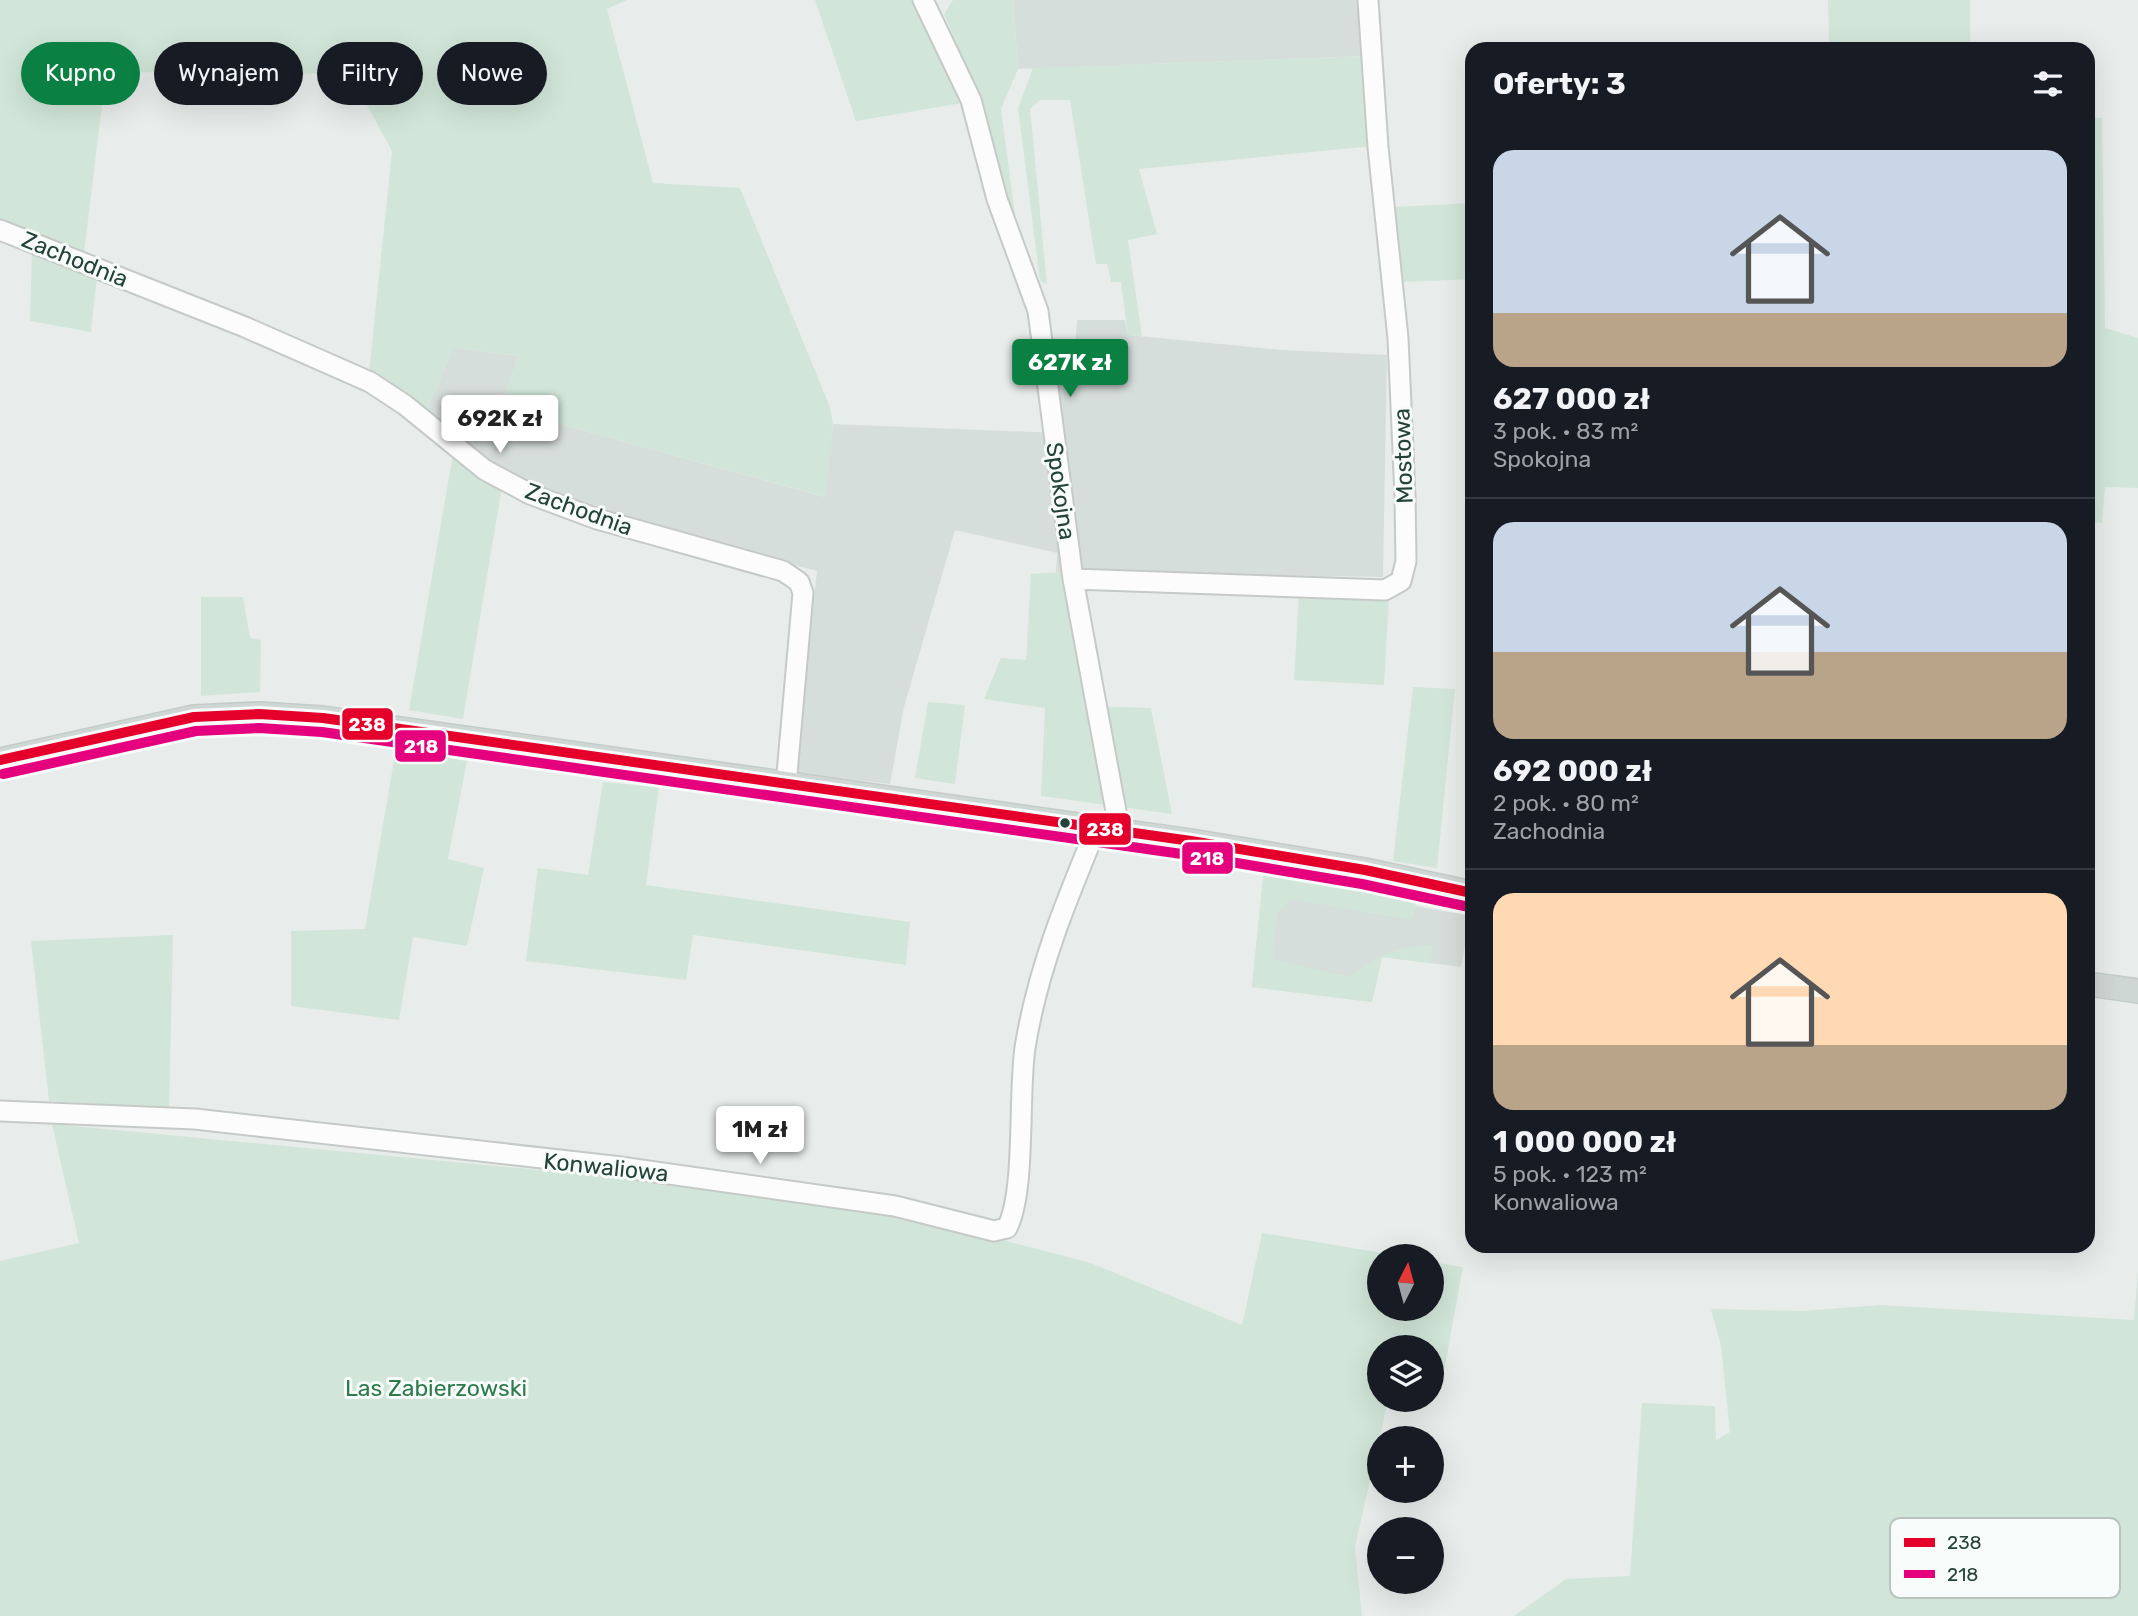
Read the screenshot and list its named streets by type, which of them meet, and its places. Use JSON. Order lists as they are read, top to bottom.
{
  "streets": {
    "street": [
      "Zachodnia",
      "Mostowa",
      "Spokojna",
      "Konwaliowa"
    ]
  },
  "crossings": [
    ["Mostowa", "Spokojna"]
  ],
  "parks": ["Las Zabierzowski"],
  "lines": ["transit line 238", "transit line 218"],
  "legend": ["238", "218"],
  "north": "top",
  "page": {
    "chip": [
      "Kupno",
      "Wynajem",
      "Filtry",
      "Nowe"
    ],
    "heading": "Oferty: 3",
    "list": [
      {
        "name": "627 000 zł",
        "note": "3 pok. · 83 m² · Spokojna"
      },
      {
        "name": "692 000 zł",
        "note": "2 pok. · 80 m² · Zachodnia"
      },
      {
        "name": "1 000 000 zł",
        "note": "5 pok. · 123 m² · Konwaliowa"
      }
    ],
    "price": ["627K zł", "692K zł", "1M zł"],
    "map_buttons": ["+", "−"]
  }
}
